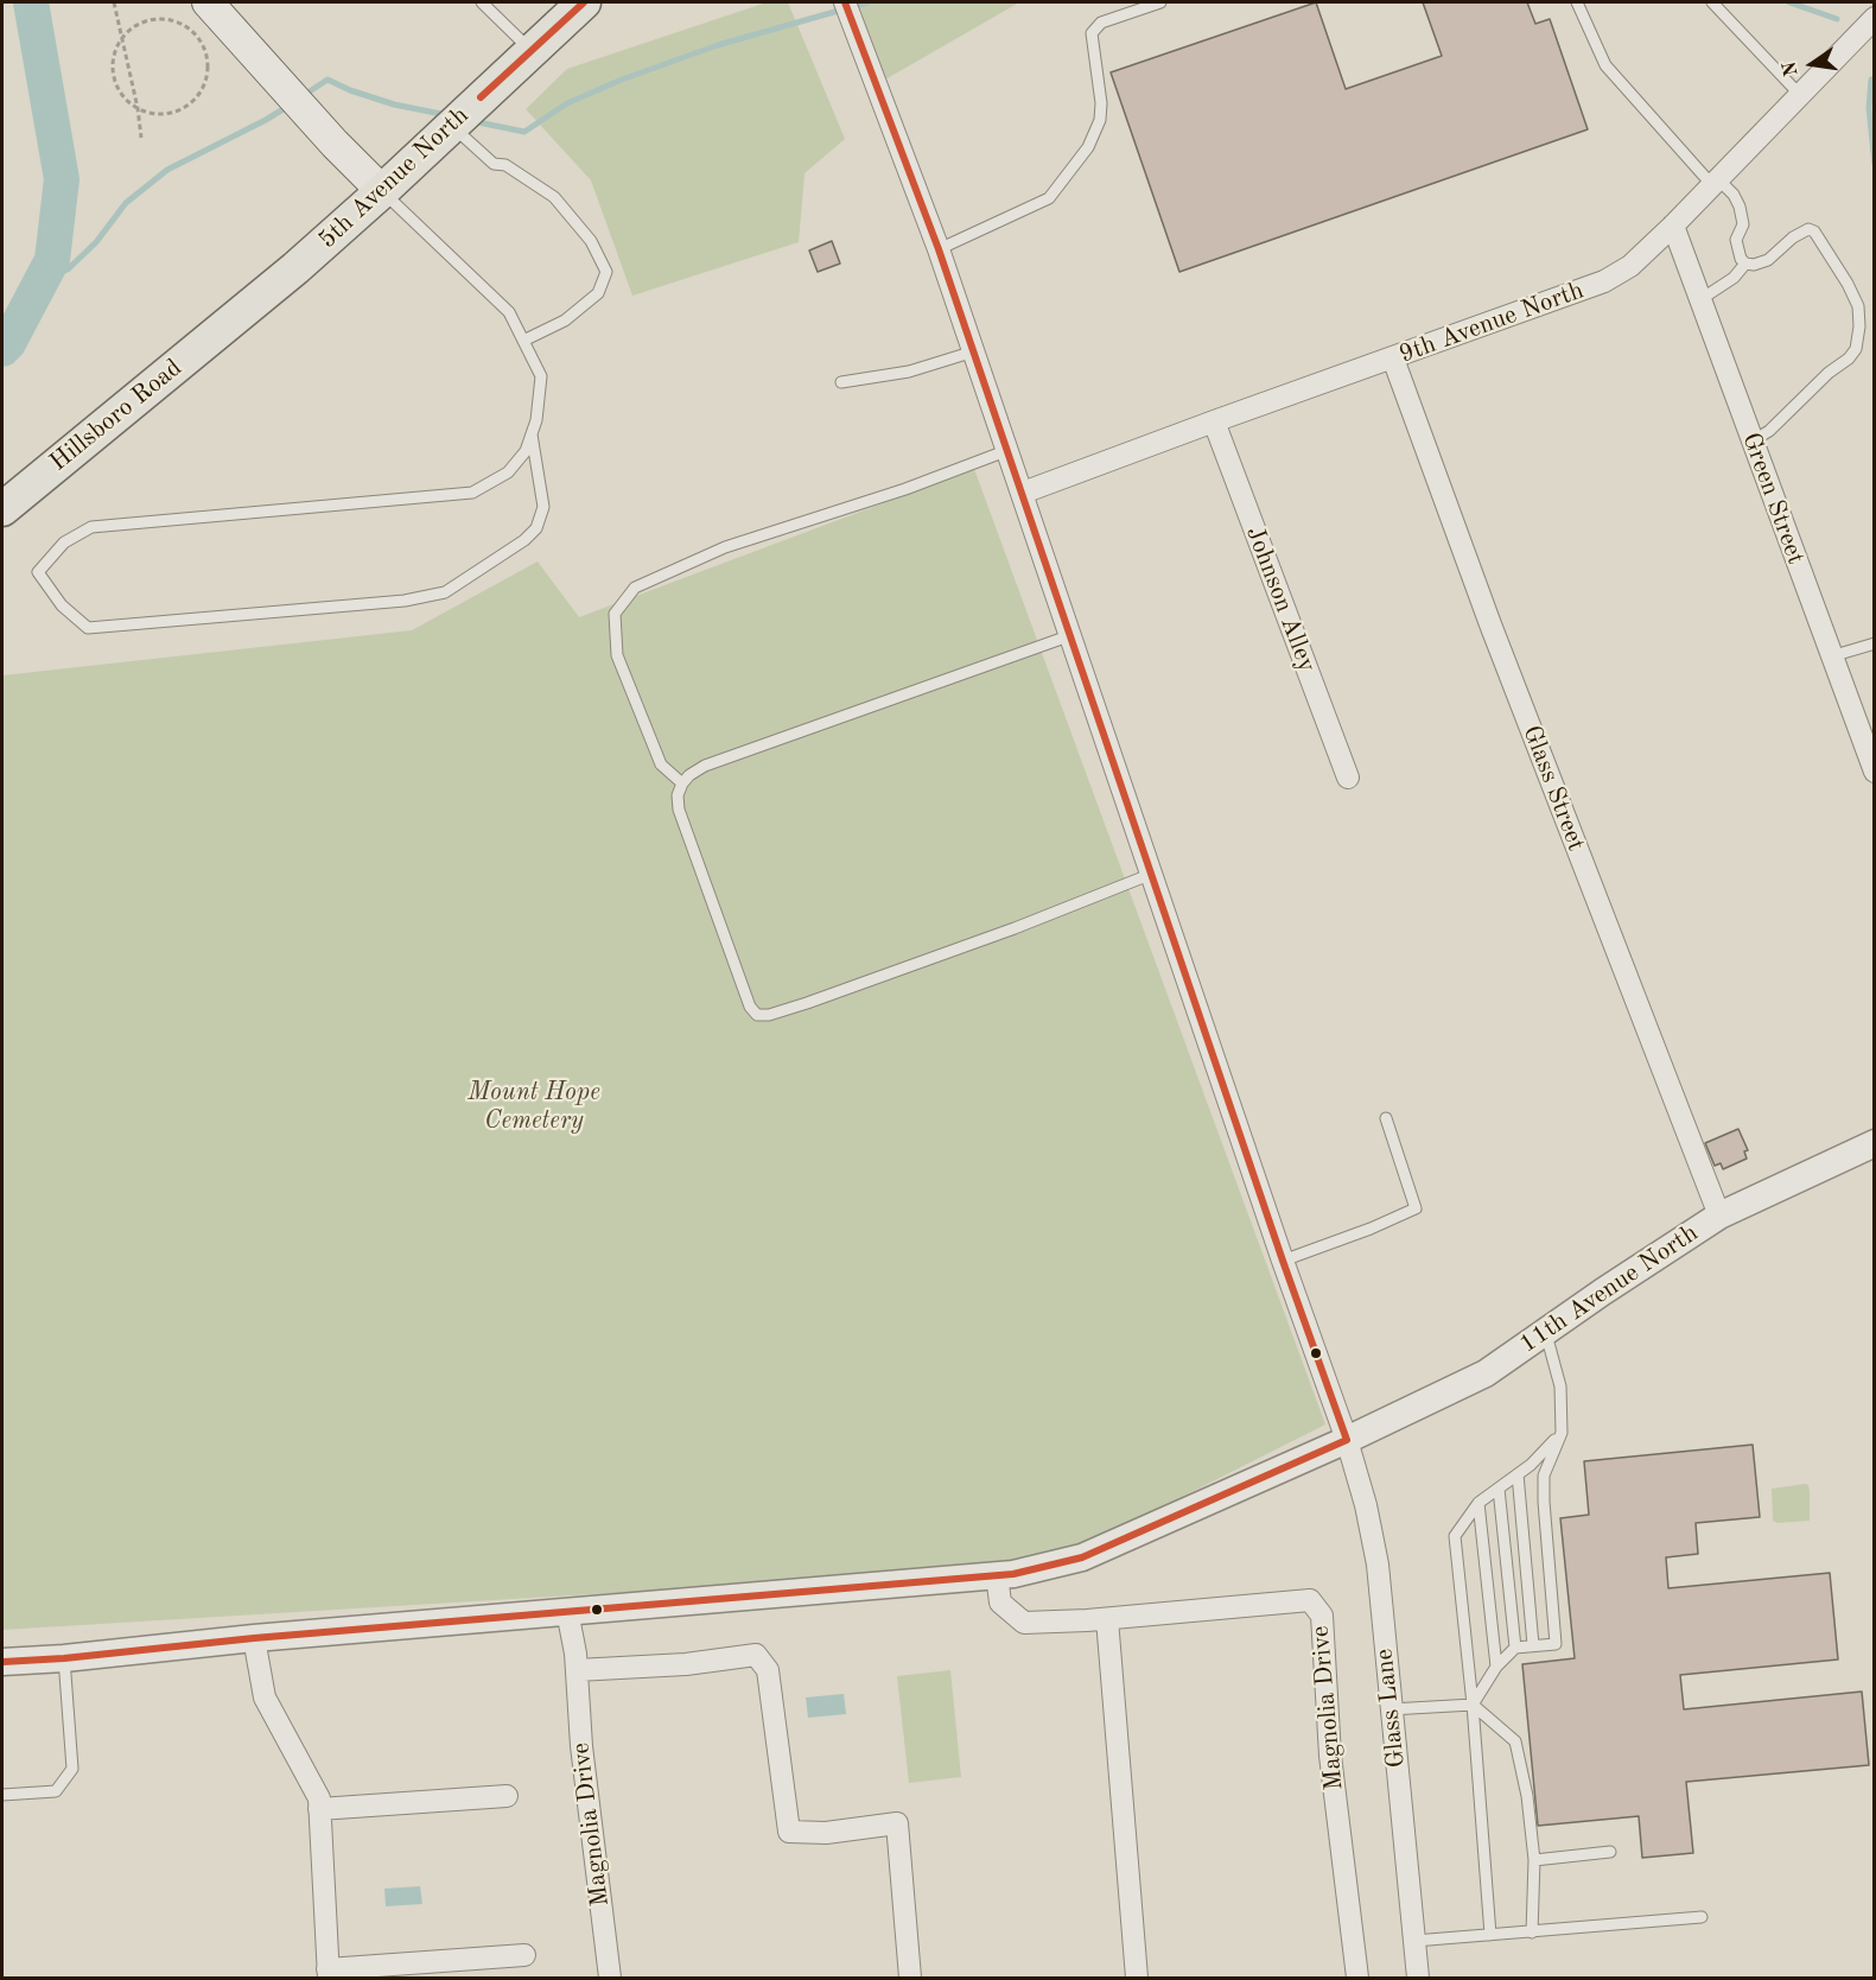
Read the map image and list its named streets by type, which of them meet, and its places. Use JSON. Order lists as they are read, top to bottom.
{
  "streets": {
    "main road": ["5th Avenue North", "Hillsboro Road"],
    "street": [
      "9th Avenue North",
      "Green Street",
      "Johnson Alley",
      "Glass Street",
      "11th Avenue North",
      "Magnolia Drive",
      "Glass Lane"
    ]
  },
  "crossings": [
    ["5th Avenue North", "Hillsboro Road"],
    ["9th Avenue North", "Green Street"],
    ["9th Avenue North", "Johnson Alley"],
    ["9th Avenue North", "Glass Street"],
    ["9th Avenue North", "Glass Lane"],
    ["Glass Street", "11th Avenue North"],
    ["11th Avenue North", "Glass Lane"]
  ],
  "parks": ["Mount Hope Cemetery"],
  "north": "left"
}
